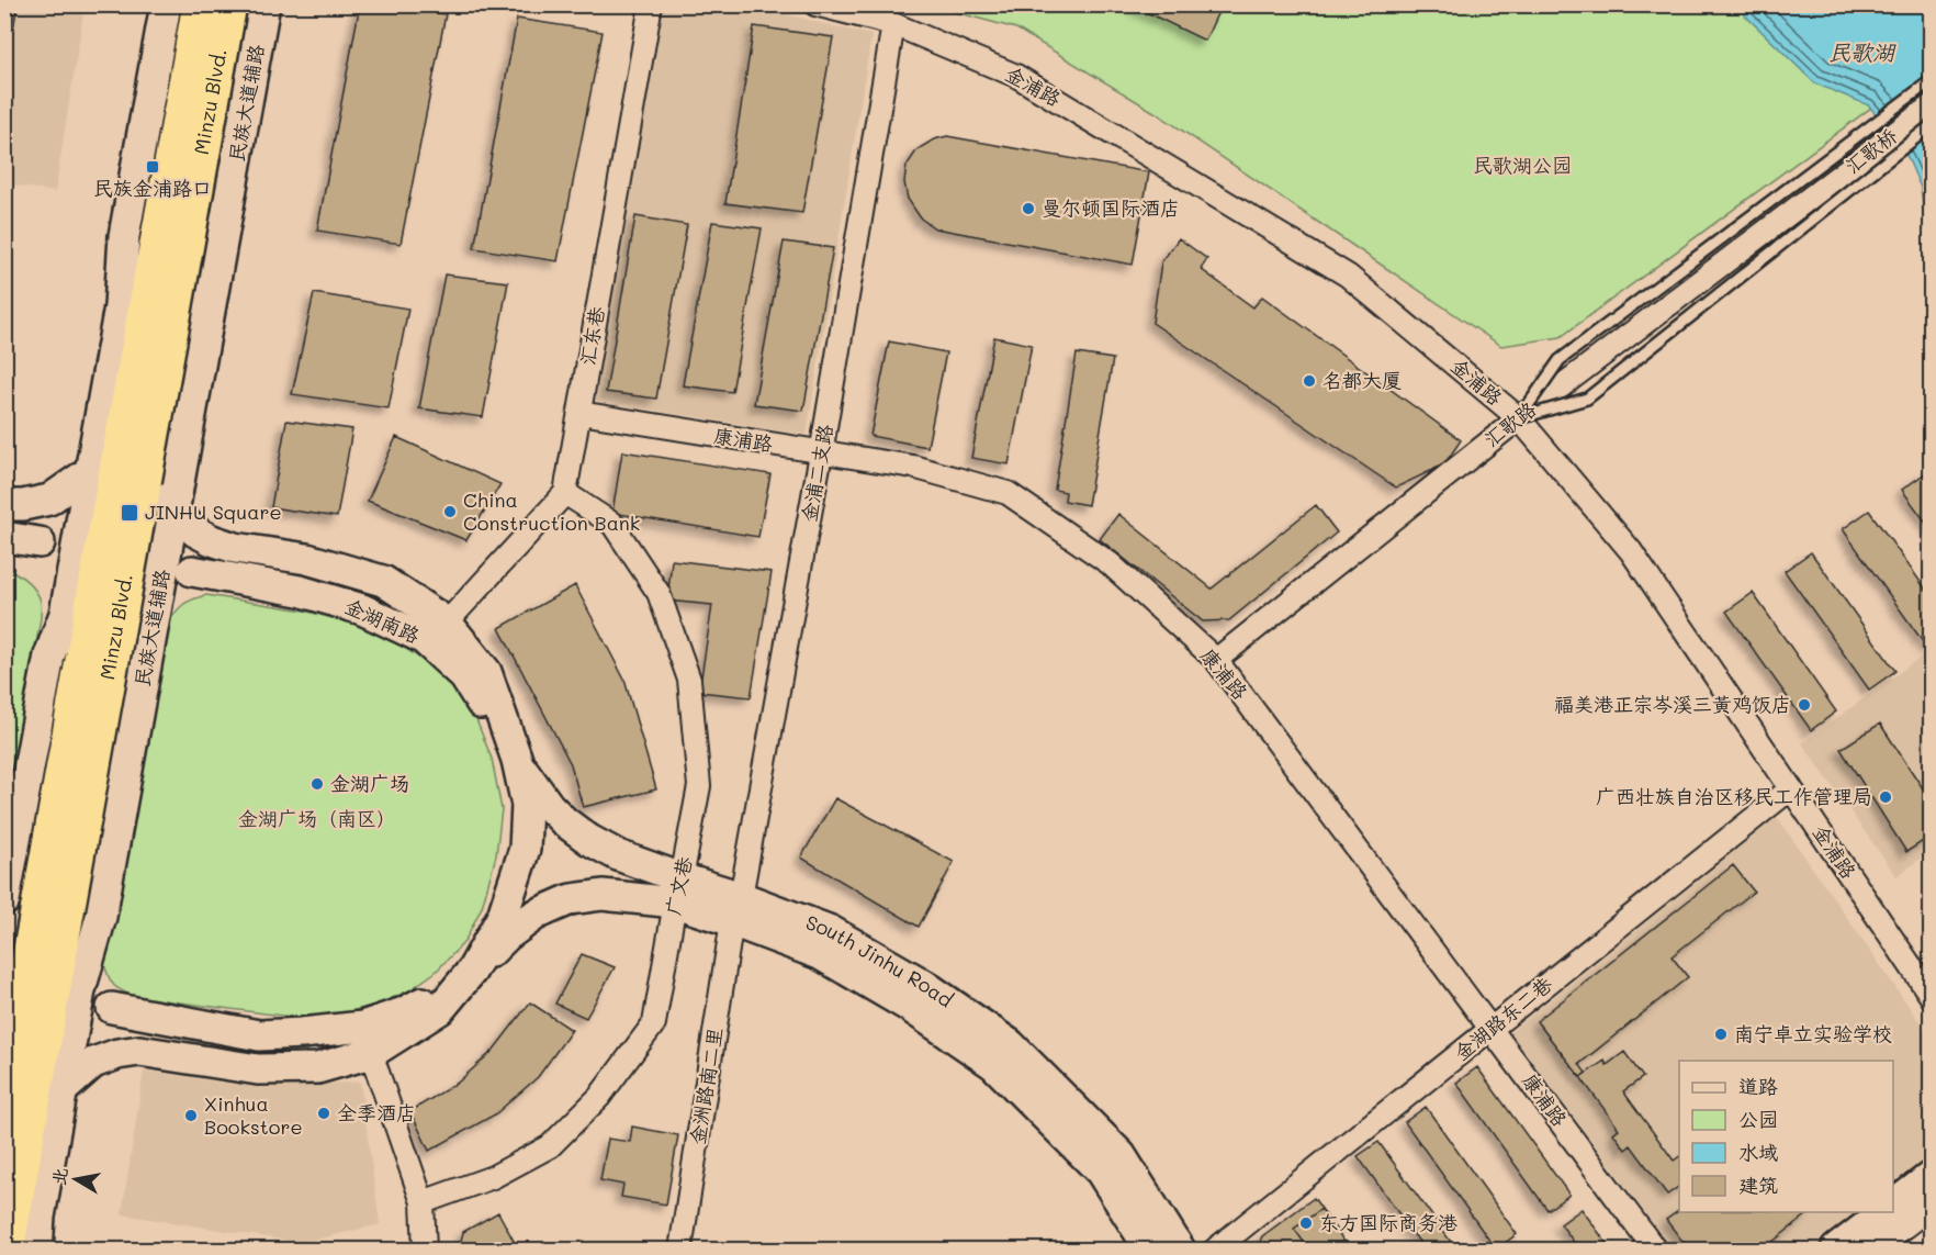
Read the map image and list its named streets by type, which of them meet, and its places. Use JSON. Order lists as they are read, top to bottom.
{
  "streets": {
    "highway": ["Minzu Blvd."],
    "main road": ["民族大道辅路", "金湖南路", "South Jinhu Road"],
    "street": [
      "金浦路",
      "汇歌桥",
      "汇东巷",
      "汇歌路",
      "康浦路",
      "金浦二支路",
      "广文巷",
      "金湖路东二巷",
      "金洲路南二里"
    ]
  },
  "crossings": [
    ["金浦路", "汇歌路"],
    ["金浦路", "金浦二支路"],
    ["金浦路", "金湖路东二巷"],
    ["汇歌桥", "汇歌路"],
    ["汇东巷", "康浦路"],
    ["汇东巷", "广文巷"],
    ["汇歌路", "康浦路"],
    ["康浦路", "金浦二支路"],
    ["康浦路", "金湖路东二巷"],
    ["金浦二支路", "South Jinhu Road"],
    ["金浦二支路", "金洲路南二里"],
    ["金湖南路", "South Jinhu Road"],
    ["广文巷", "South Jinhu Road"],
    ["South Jinhu Road", "金洲路南二里"]
  ],
  "water": ["民歌湖"],
  "parks": ["民歌湖公园", "金湖广场（南区）"],
  "places": {
    "transit": ["民族金浦路口", "JINHU Square"],
    "other": [
      "曼尔顿国际酒店",
      "名都大厦",
      "China Construction Bank",
      "福美港正宗岑溪三黄鸡饭店",
      "金湖广场",
      "广西壮族自治区移民工作管理局",
      "南宁卓立实验学校",
      "全季酒店",
      "Xinhua Bookstore",
      "东方国际商务港"
    ]
  },
  "legend": [
    "道路",
    "公园",
    "水域",
    "建筑"
  ],
  "north": "left"
}
